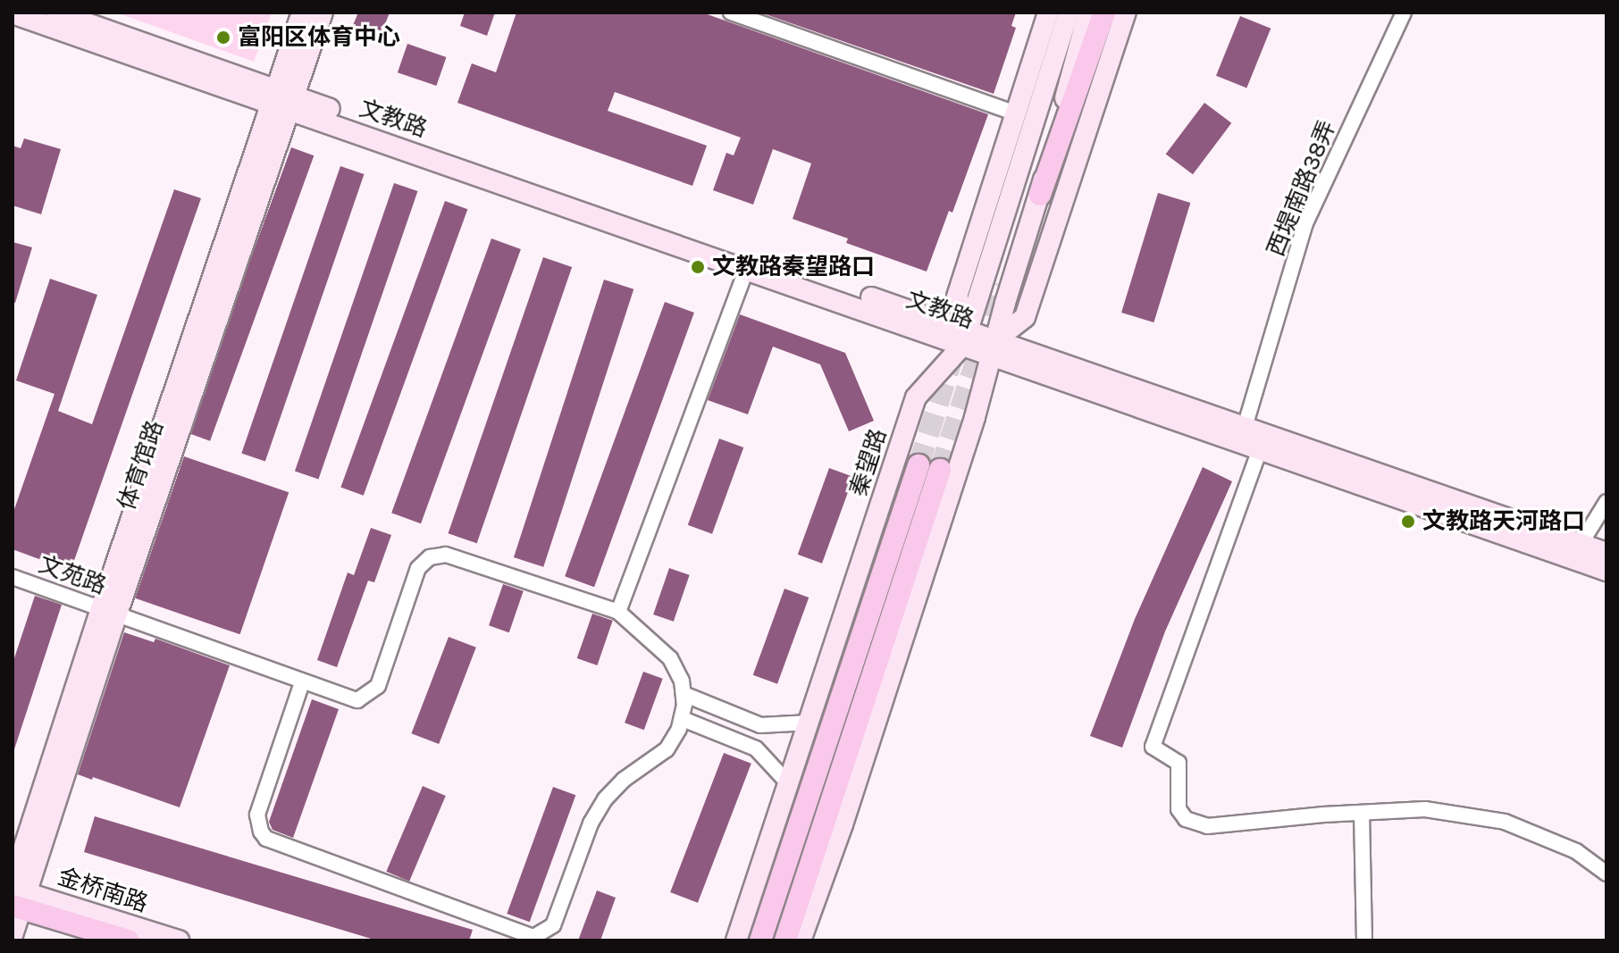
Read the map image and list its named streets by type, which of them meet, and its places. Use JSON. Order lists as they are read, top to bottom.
{
  "streets": {
    "main road": ["秦望路", "金桥南路"],
    "street": [
      "文教路",
      "西堤南路38弄",
      "体育馆路",
      "文苑路"
    ]
  },
  "crossings": [
    ["文教路", "西堤南路38弄"],
    ["文教路", "秦望路"],
    ["文教路", "体育馆路"],
    ["体育馆路", "文苑路"],
    ["体育馆路", "金桥南路"]
  ],
  "places": ["富阳区体育中心", "文教路秦望路口", "文教路天河路口"]
}
